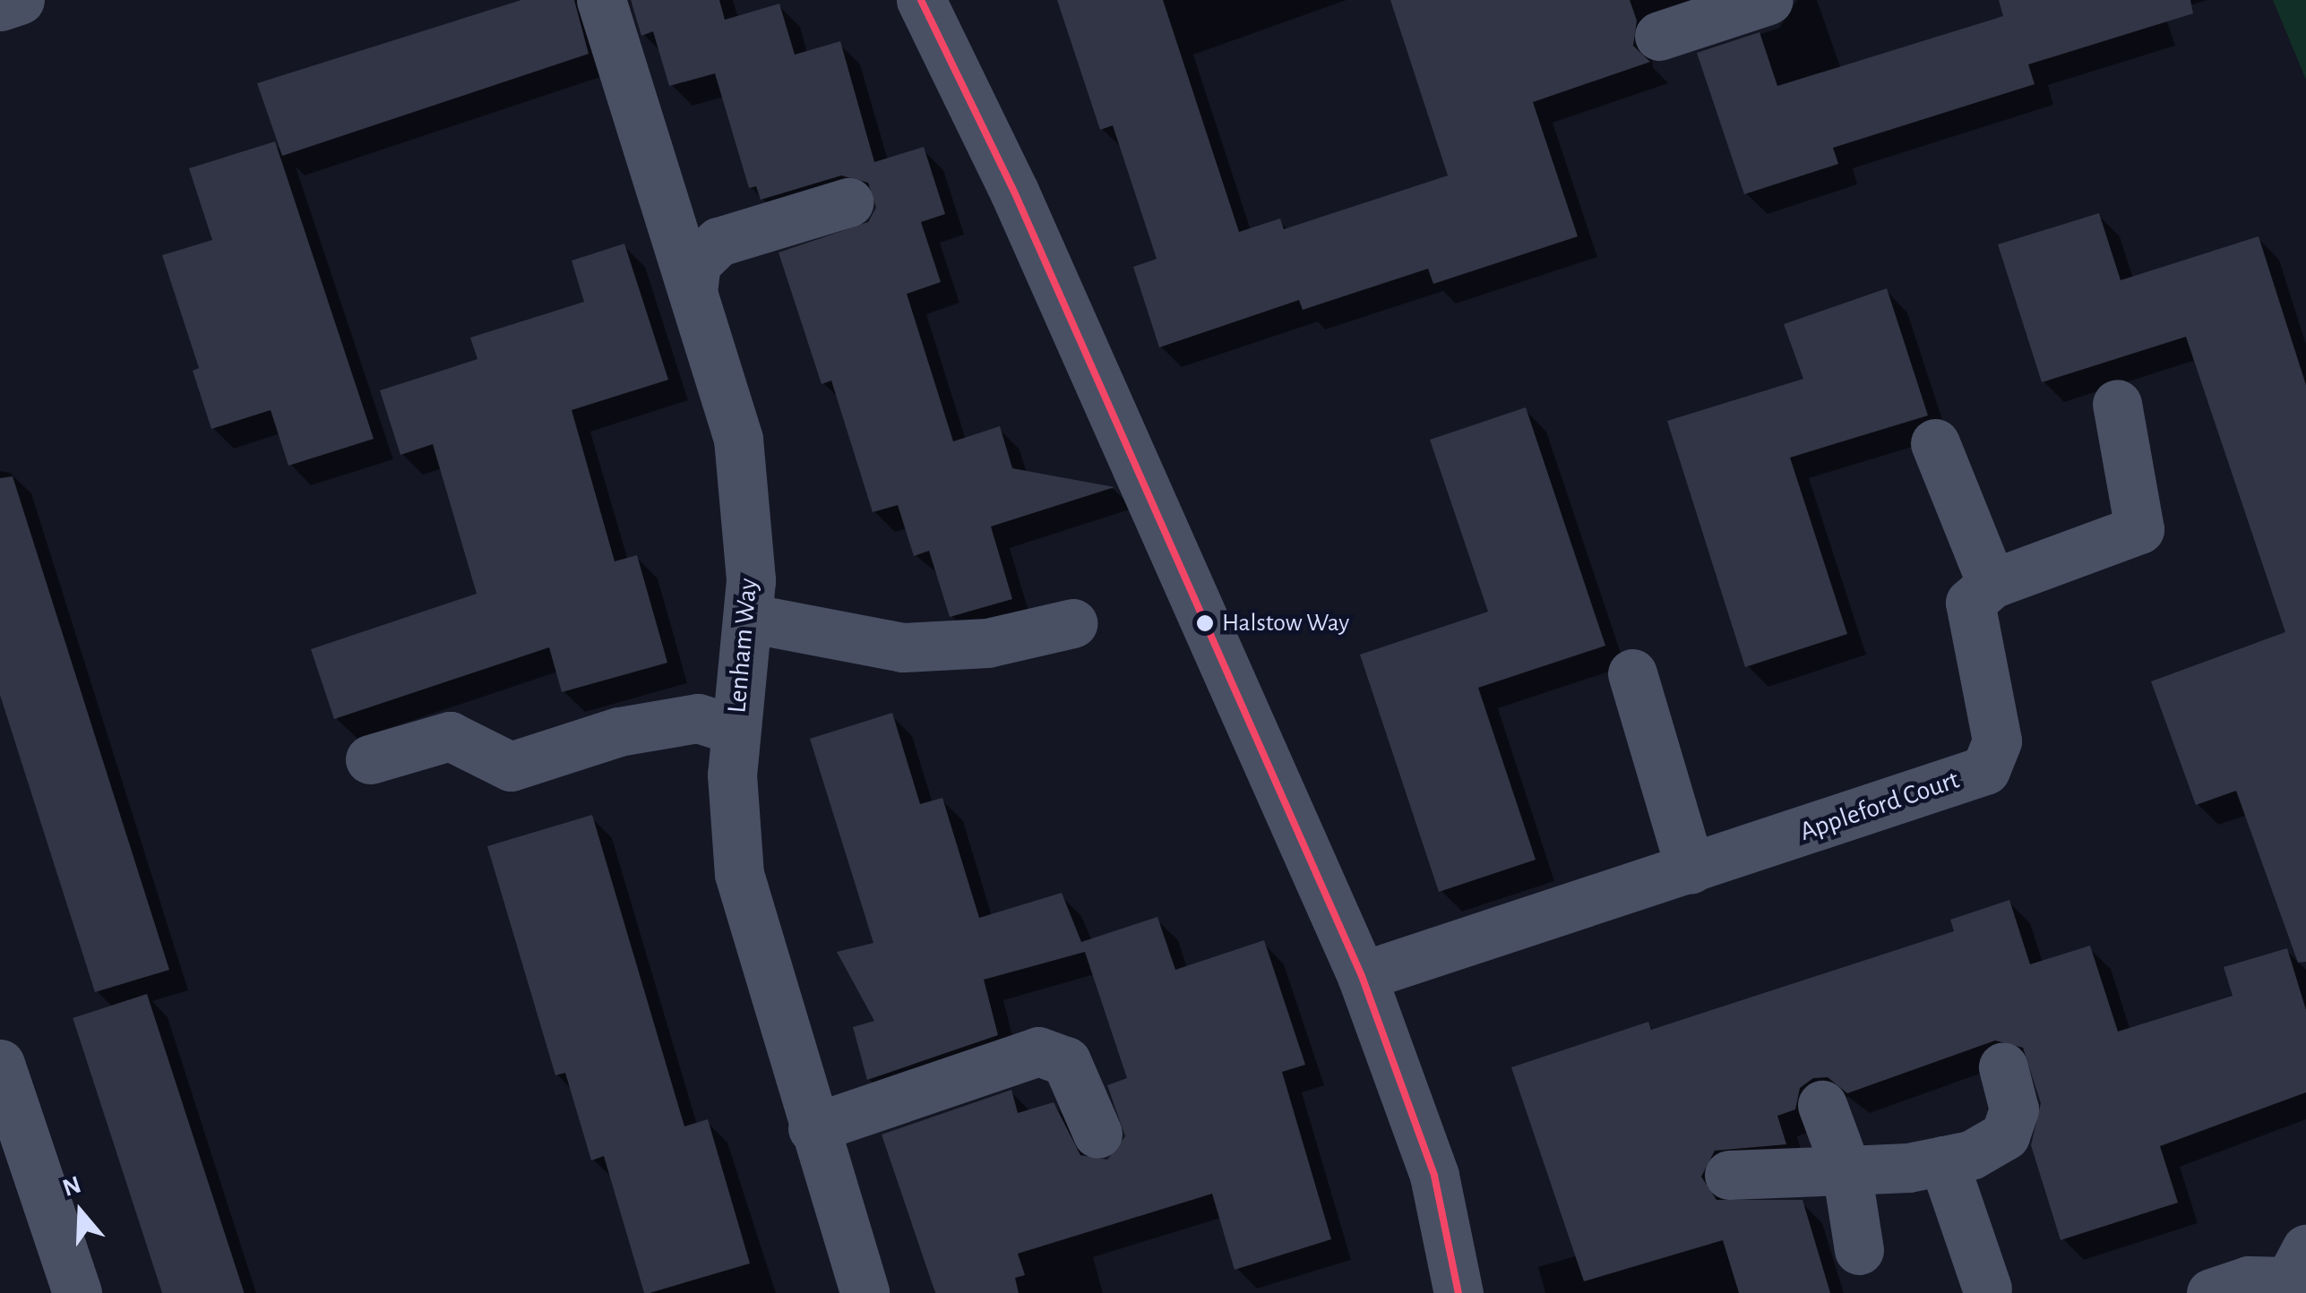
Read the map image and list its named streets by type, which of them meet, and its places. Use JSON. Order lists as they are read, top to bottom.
{
  "streets": {
    "street": ["Lenham Way", "Appleford Court"]
  },
  "places": ["Halstow Way"],
  "north": "top"
}
